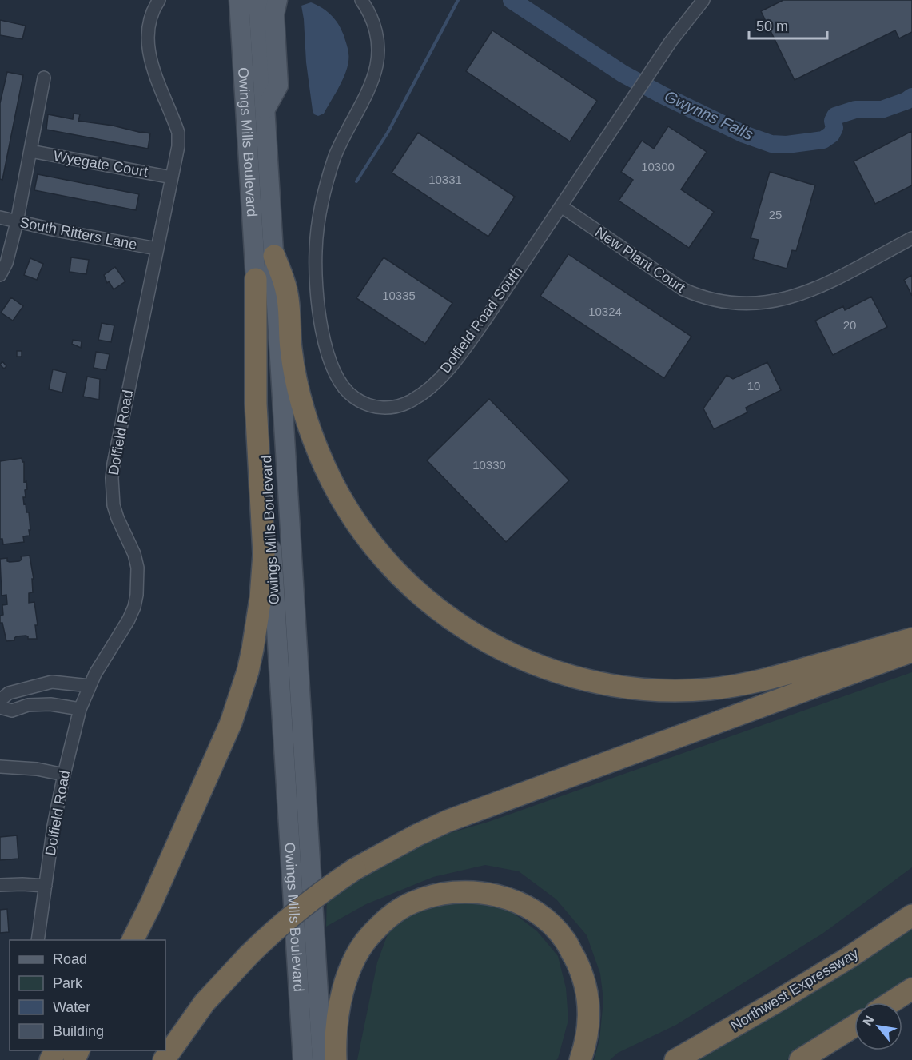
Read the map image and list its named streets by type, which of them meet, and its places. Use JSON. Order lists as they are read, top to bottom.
{
  "streets": {
    "highway": ["Northwest Expressway"],
    "main road": ["Owings Mills Boulevard"],
    "street": [
      "Wyegate Court",
      "South Ritters Lane",
      "New Plant Court",
      "Dolfield Road South",
      "Dolfield Road"
    ]
  },
  "crossings": [
    ["Wyegate Court", "Dolfield Road"],
    ["South Ritters Lane", "Dolfield Road"],
    ["New Plant Court", "Dolfield Road South"]
  ],
  "water": ["Gwynns Falls"],
  "house_numbers": [
    "10300",
    "10331",
    "25",
    "10335",
    "10324",
    "20",
    "10",
    "10330"
  ],
  "legend": [
    "Road",
    "Park",
    "Water",
    "Building"
  ],
  "scale_bar": "50 m",
  "north": "top left"
}
